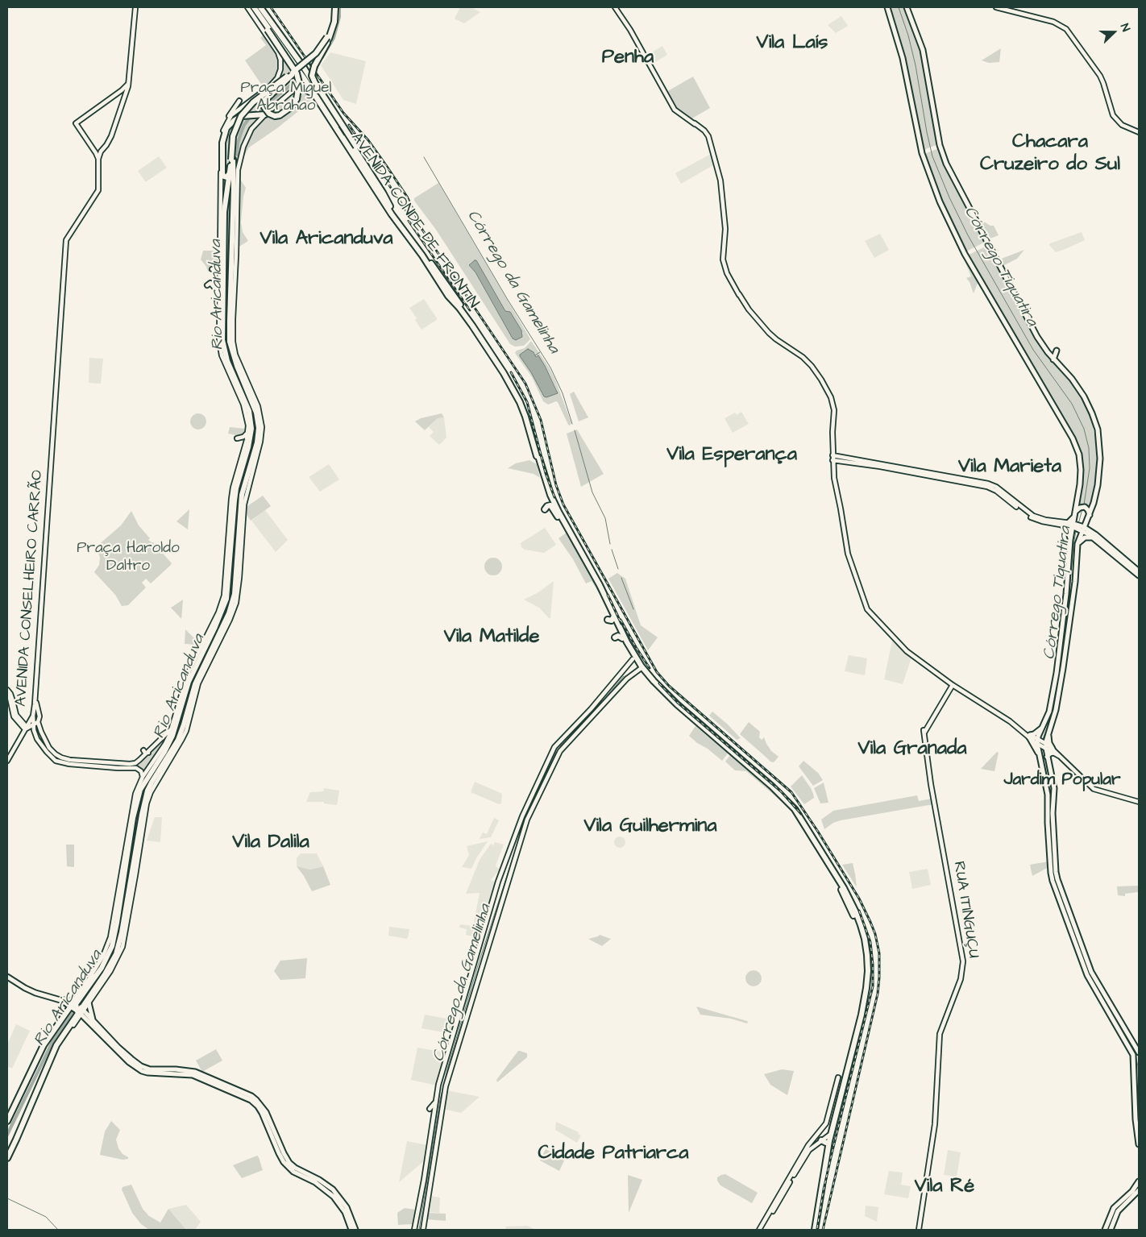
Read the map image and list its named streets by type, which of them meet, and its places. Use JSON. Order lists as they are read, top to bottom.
{
  "streets": {
    "highway": ["AVENIDA CONDE DE FRONTIN"],
    "main road": ["AVENIDA CONSELHEIRO CARRÃO", "RUA ITINGUÇU"]
  },
  "districts": [
    "Vila Laís",
    "Penha",
    "Chacara Cruzeiro do Sul",
    "Vila Aricanduva",
    "Vila Esperança",
    "Vila Marieta",
    "Vila Matilde",
    "Vila Granada",
    "Jardim Popular",
    "Vila Guilhermina",
    "Vila Dalila",
    "Cidade Patriarca",
    "Vila Ré"
  ],
  "water": ["Córrego Tiquatira", "Córrego da Gamelinha", "Rio Aricanduva"],
  "parks": ["Praça Miguel Abrahao", "Praça Haroldo Daltro"],
  "north": "right"
}
